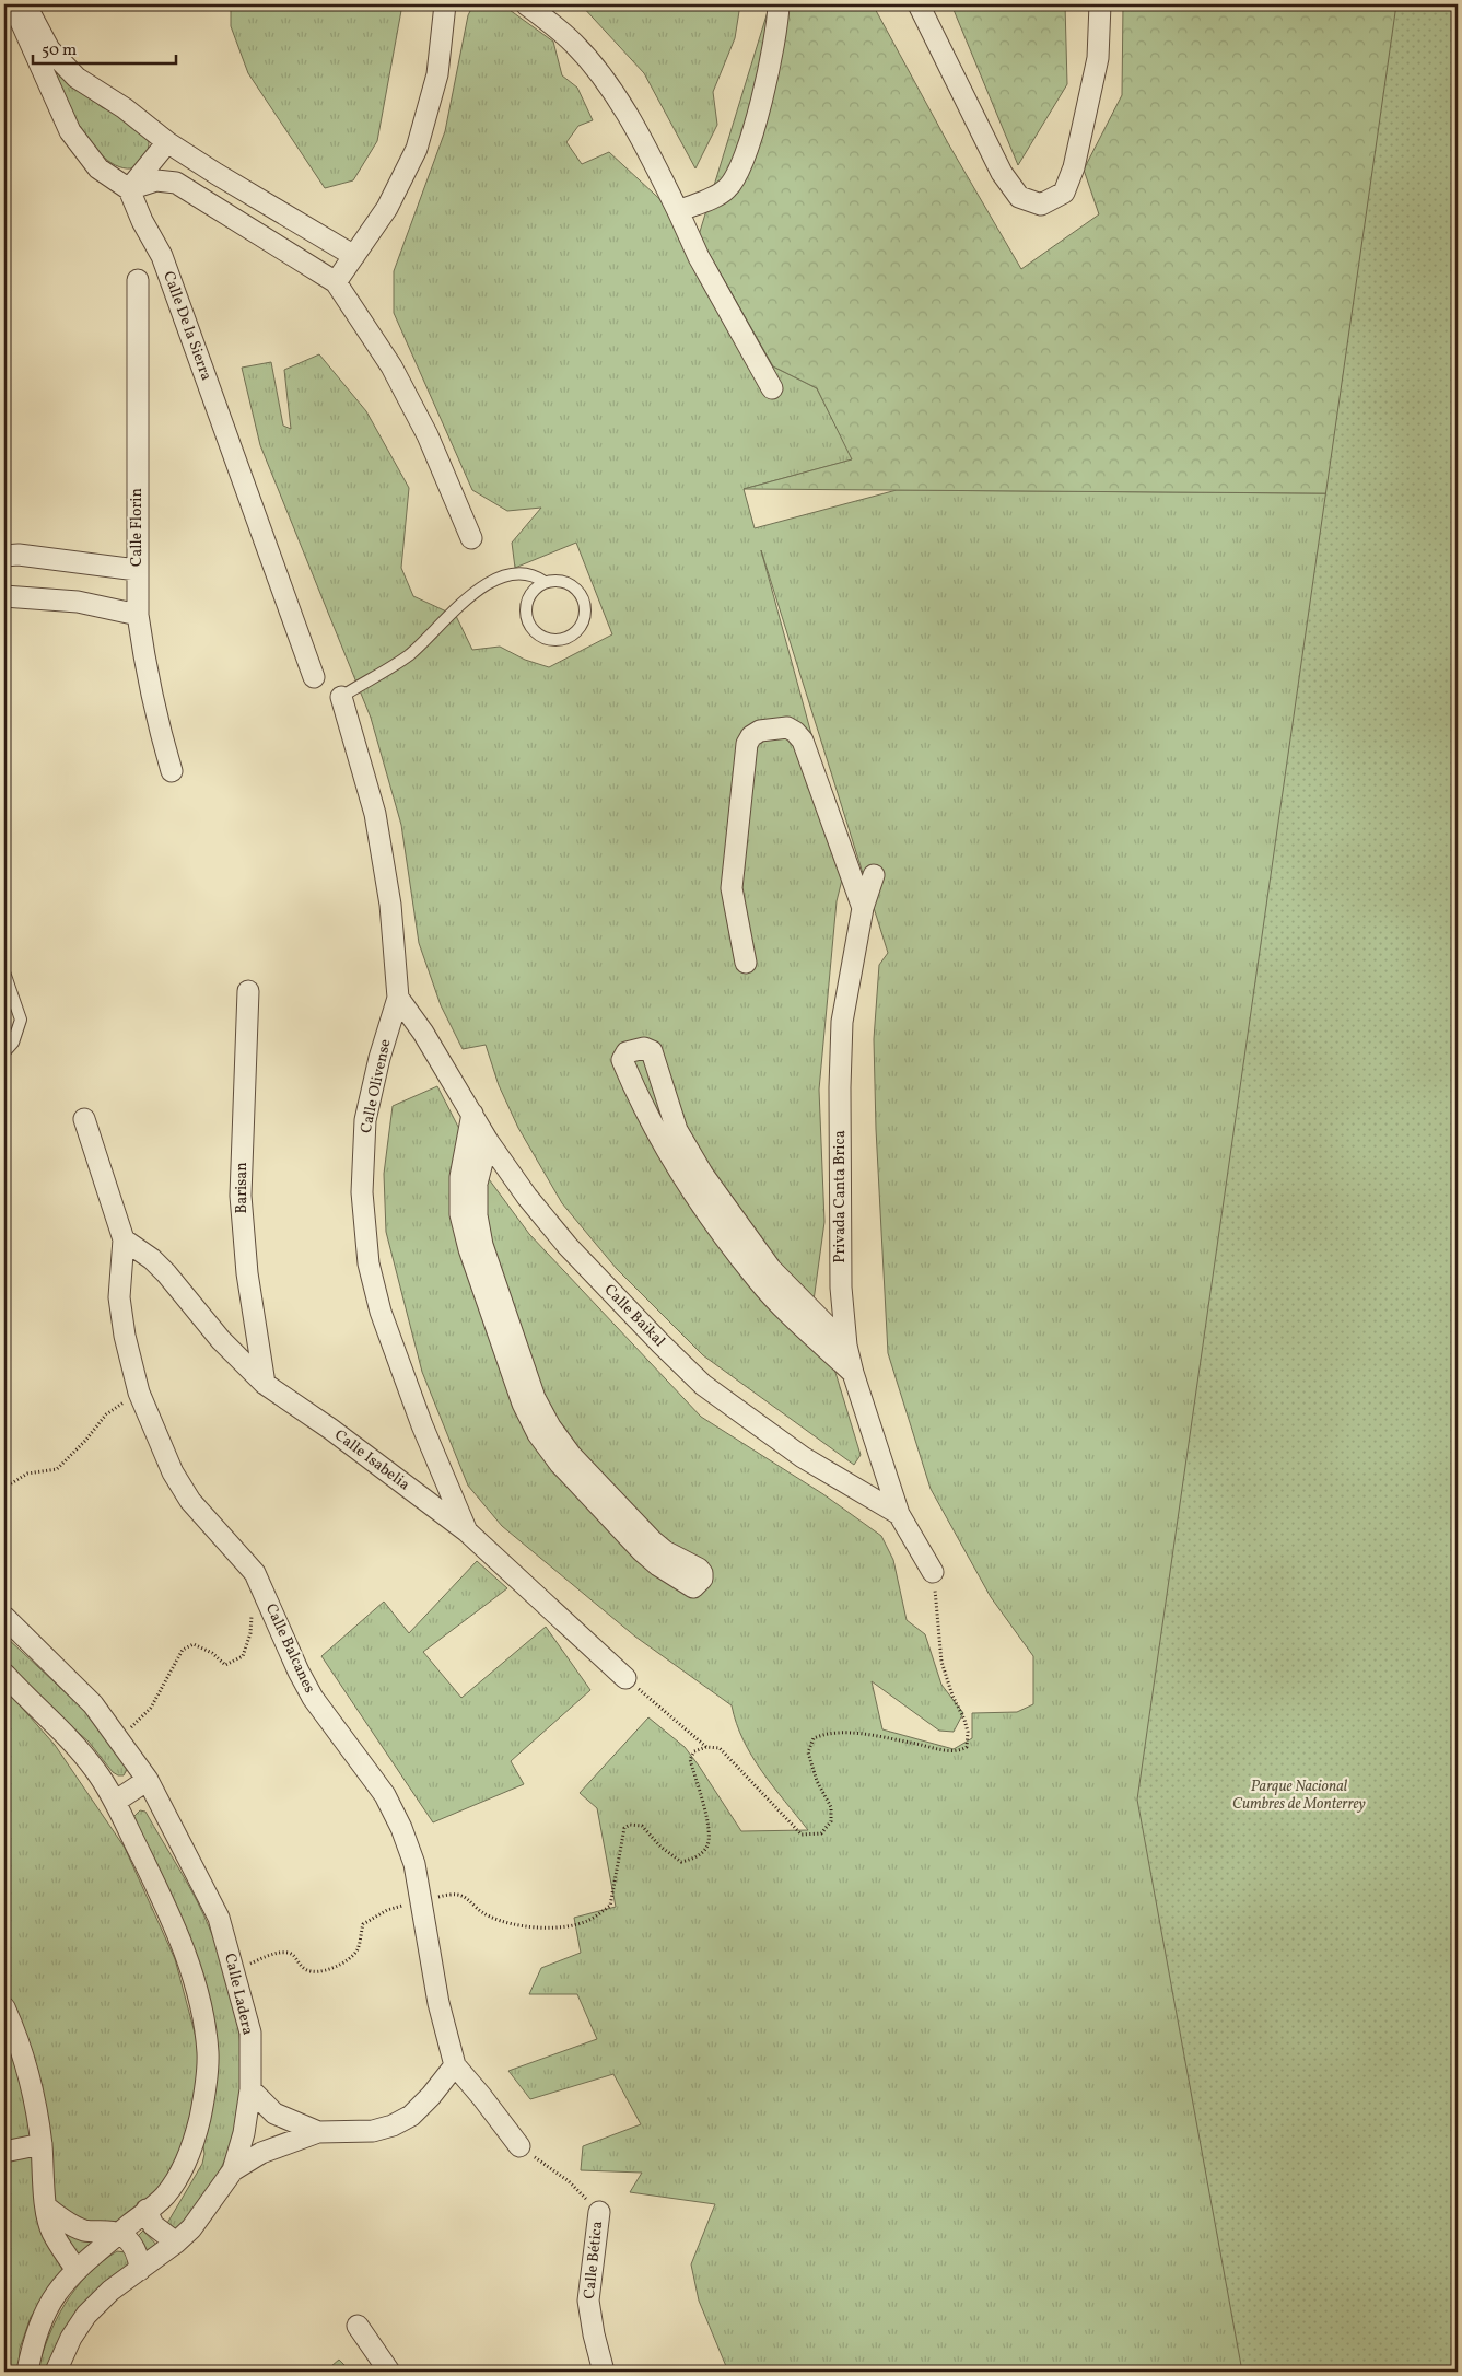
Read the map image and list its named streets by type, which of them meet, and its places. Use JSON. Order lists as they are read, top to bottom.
{
  "streets": {
    "street": [
      "Calle De la Sierra",
      "Calle Florin",
      "Calle Olivense",
      "Barisan",
      "Privada Canta Brica",
      "Calle Baikal",
      "Calle Isabelia",
      "Calle Balcanes",
      "Calle Ladera",
      "Calle Bética"
    ]
  },
  "crossings": [
    ["Calle Olivense", "Calle Baikal"],
    ["Calle Olivense", "Calle Isabelia"],
    ["Barisan", "Calle Isabelia"],
    ["Privada Canta Brica", "Calle Baikal"],
    ["Calle Isabelia", "Calle Balcanes"]
  ],
  "parks": ["Parque Nacional Cumbres de Monterrey"],
  "scale_bar": "50 m"
}
